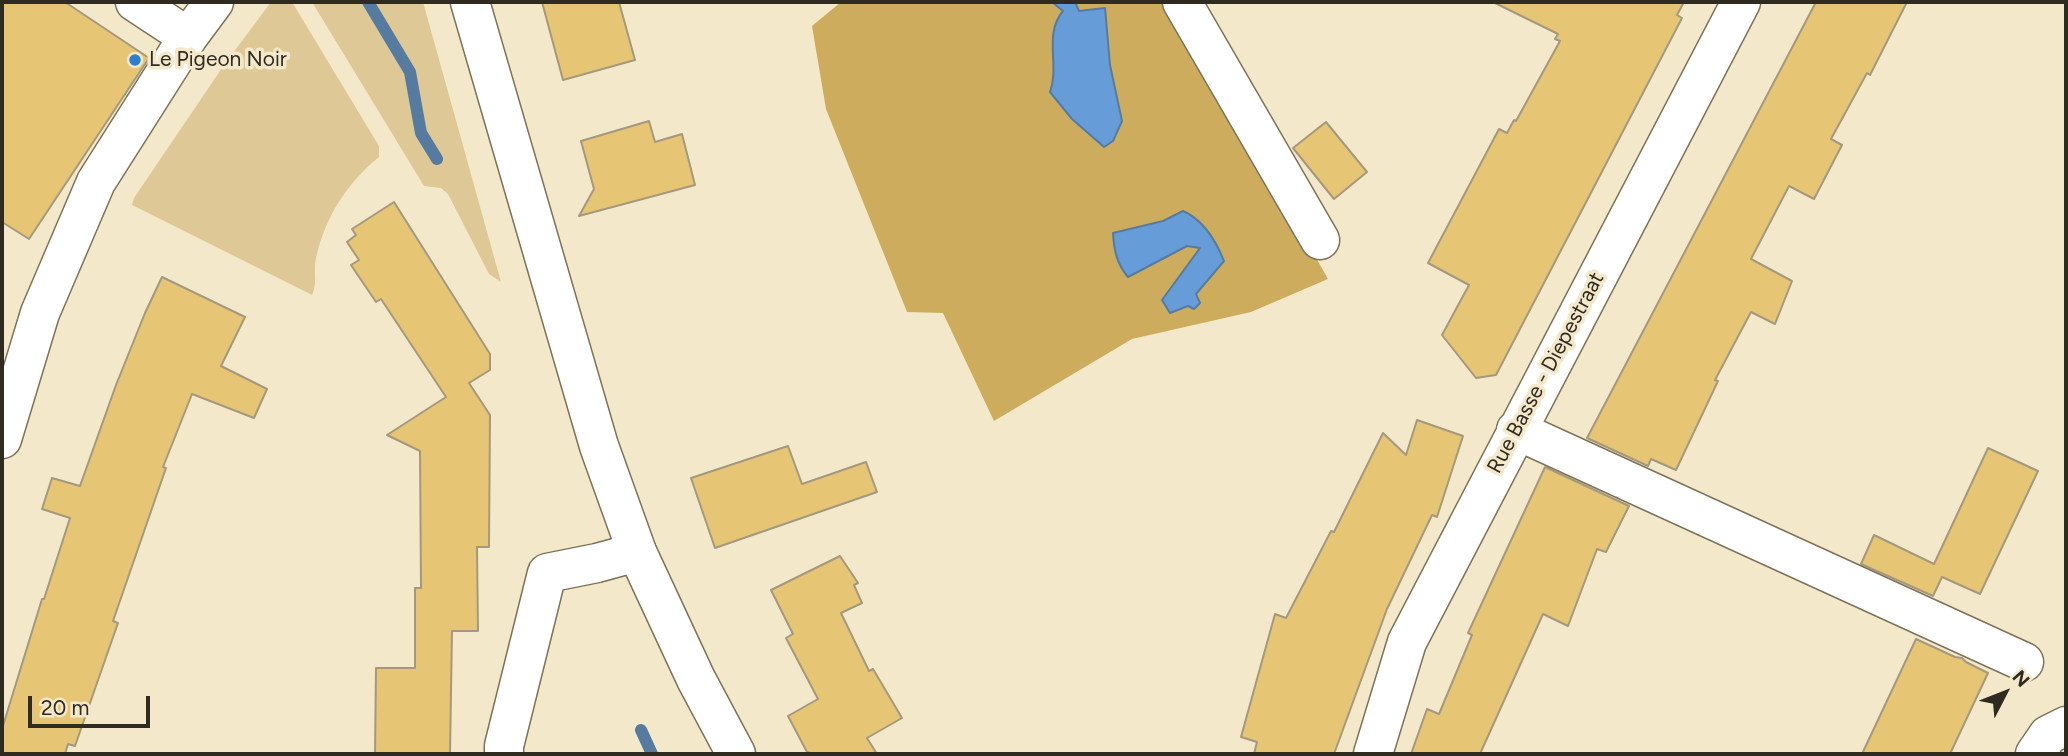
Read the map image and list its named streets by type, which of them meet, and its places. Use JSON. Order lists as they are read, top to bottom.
{
  "streets": {
    "street": ["Rue Basse - Diepestraat"]
  },
  "places": ["Le Pigeon Noir"],
  "scale_bar": "20 m",
  "north": "top right"
}
